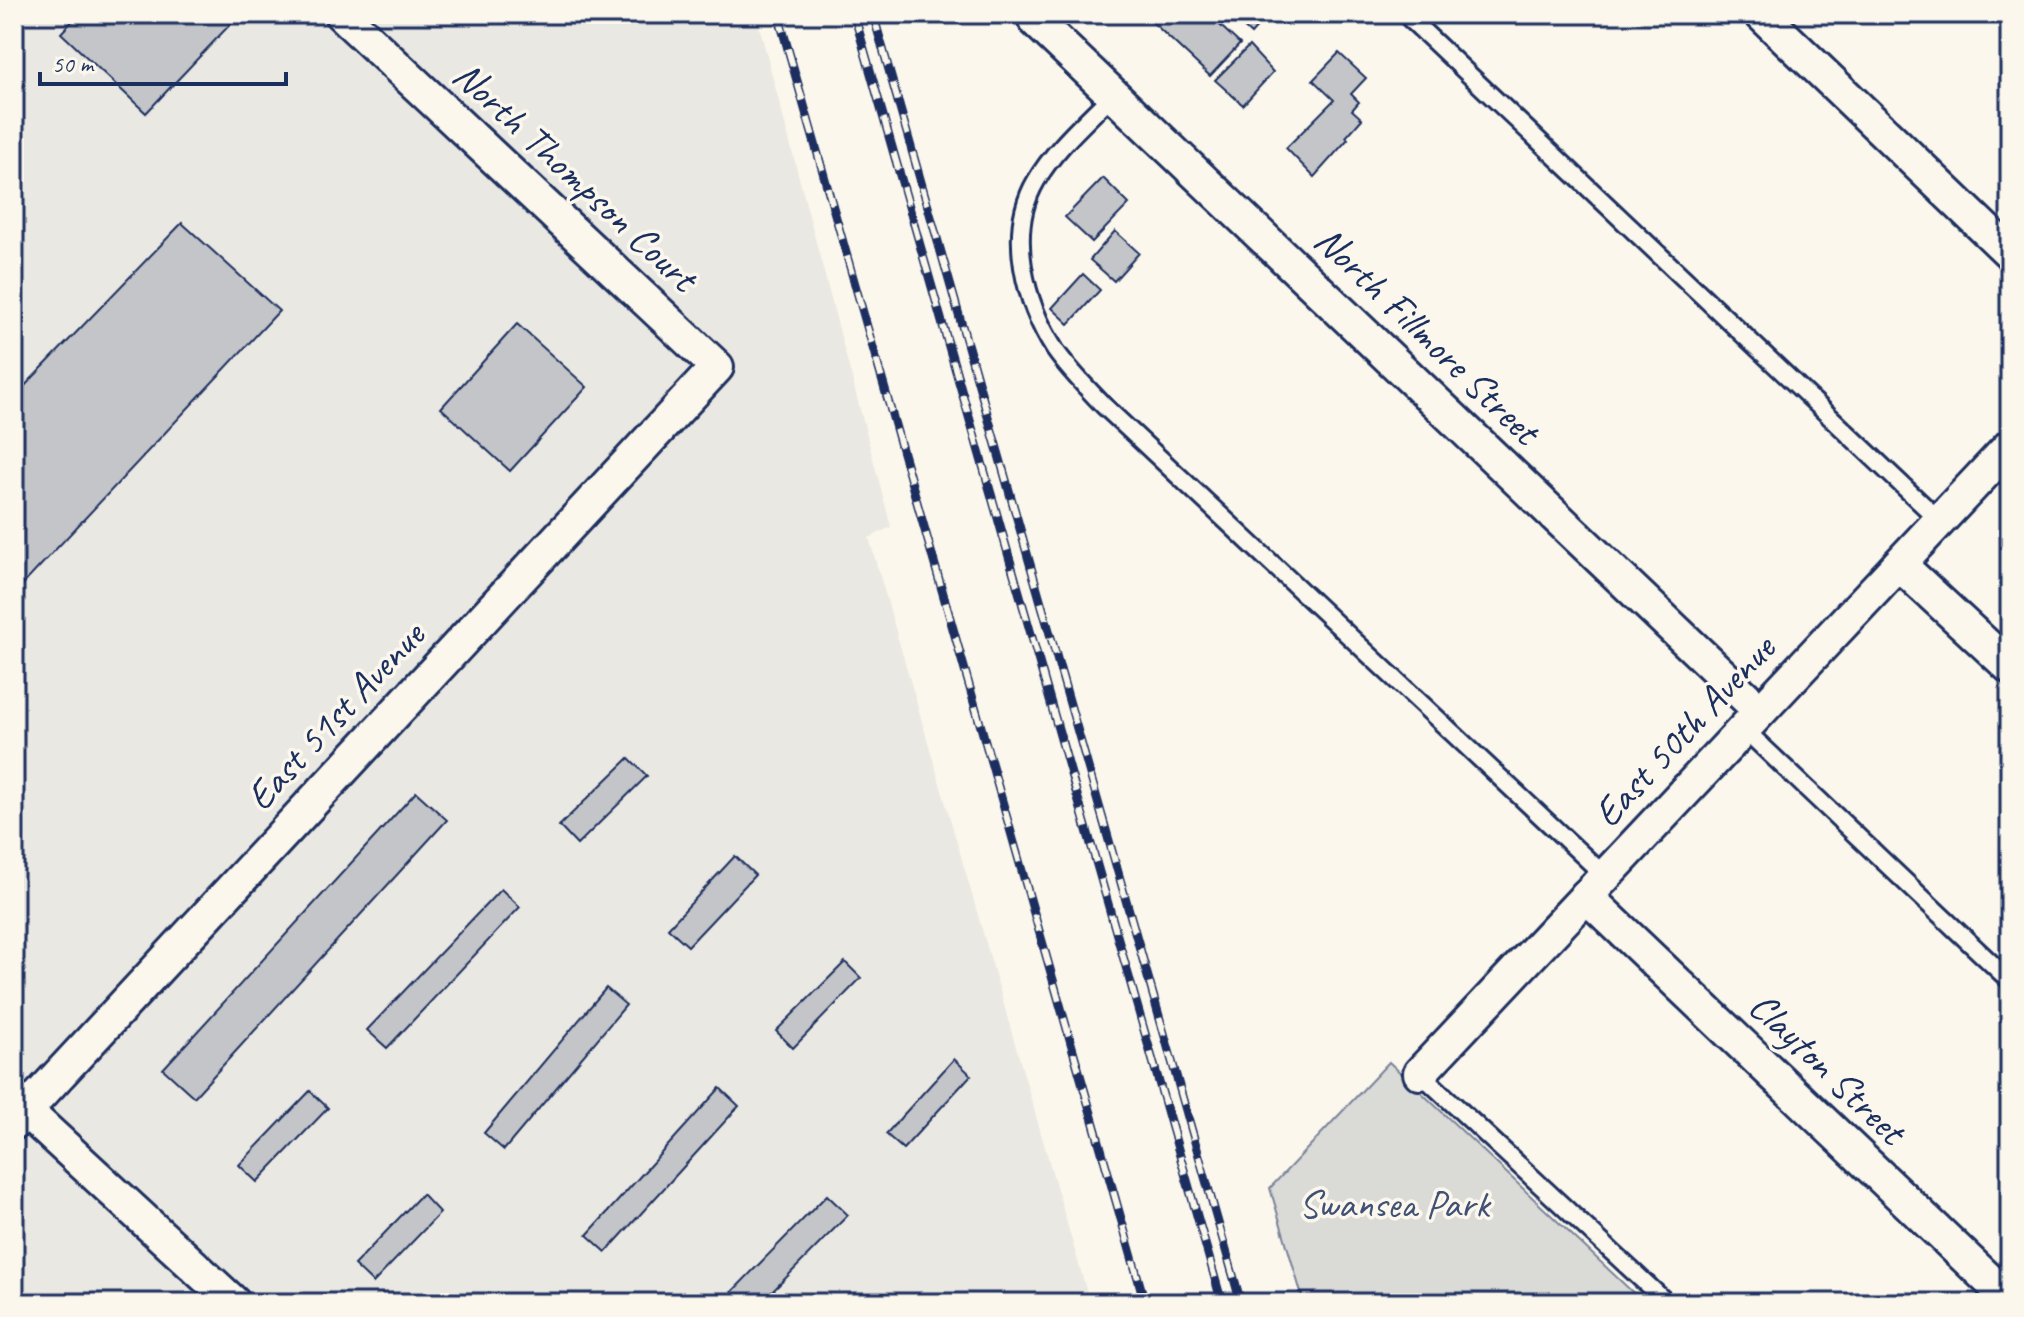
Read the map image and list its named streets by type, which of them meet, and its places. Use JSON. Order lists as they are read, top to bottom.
{
  "streets": {
    "street": [
      "North Thompson Court",
      "North Fillmore Street",
      "East 51st Avenue",
      "East 50th Avenue",
      "Clayton Street"
    ]
  },
  "crossings": [
    ["North Thompson Court", "East 51st Avenue"],
    ["North Fillmore Street", "East 50th Avenue"],
    ["East 50th Avenue", "Clayton Street"]
  ],
  "parks": ["Swansea Park"],
  "scale_bar": "50 m"
}
